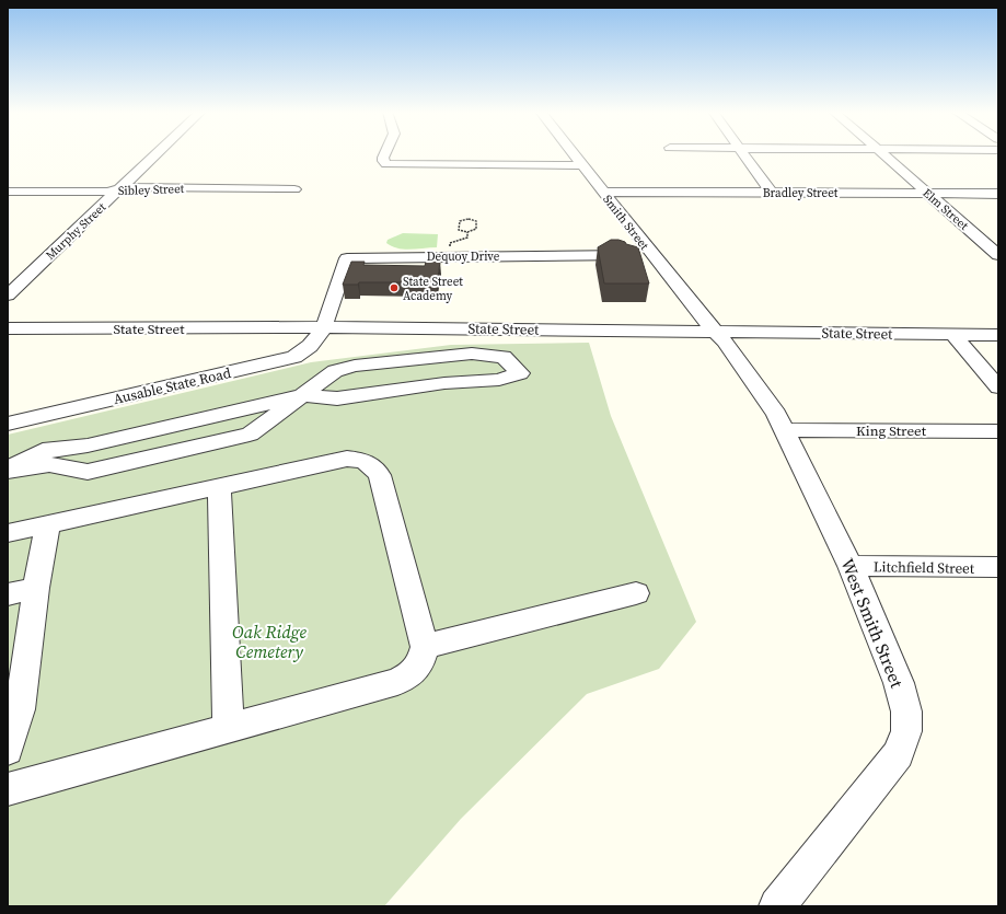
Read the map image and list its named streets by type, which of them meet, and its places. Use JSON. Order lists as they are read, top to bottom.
{
  "streets": {
    "street": [
      "Sibley Street",
      "Bradley Street",
      "Elm Street",
      "Smith Street",
      "Murphy Street",
      "Dequoy Drive",
      "State Street",
      "Ausable State Road",
      "King Street",
      "Litchfield Street",
      "West Smith Street"
    ]
  },
  "crossings": [
    ["Sibley Street", "Murphy Street"],
    ["Bradley Street", "Elm Street"],
    ["Bradley Street", "Smith Street"],
    ["Smith Street", "Dequoy Drive"],
    ["Smith Street", "State Street"],
    ["Smith Street", "West Smith Street"],
    ["Dequoy Drive", "State Street"],
    ["Dequoy Drive", "Ausable State Road"],
    ["State Street", "Ausable State Road"],
    ["State Street", "West Smith Street"],
    ["King Street", "West Smith Street"],
    ["Litchfield Street", "West Smith Street"]
  ],
  "parks": ["Oak Ridge Cemetery"],
  "places": ["State Street Academy"]
}
